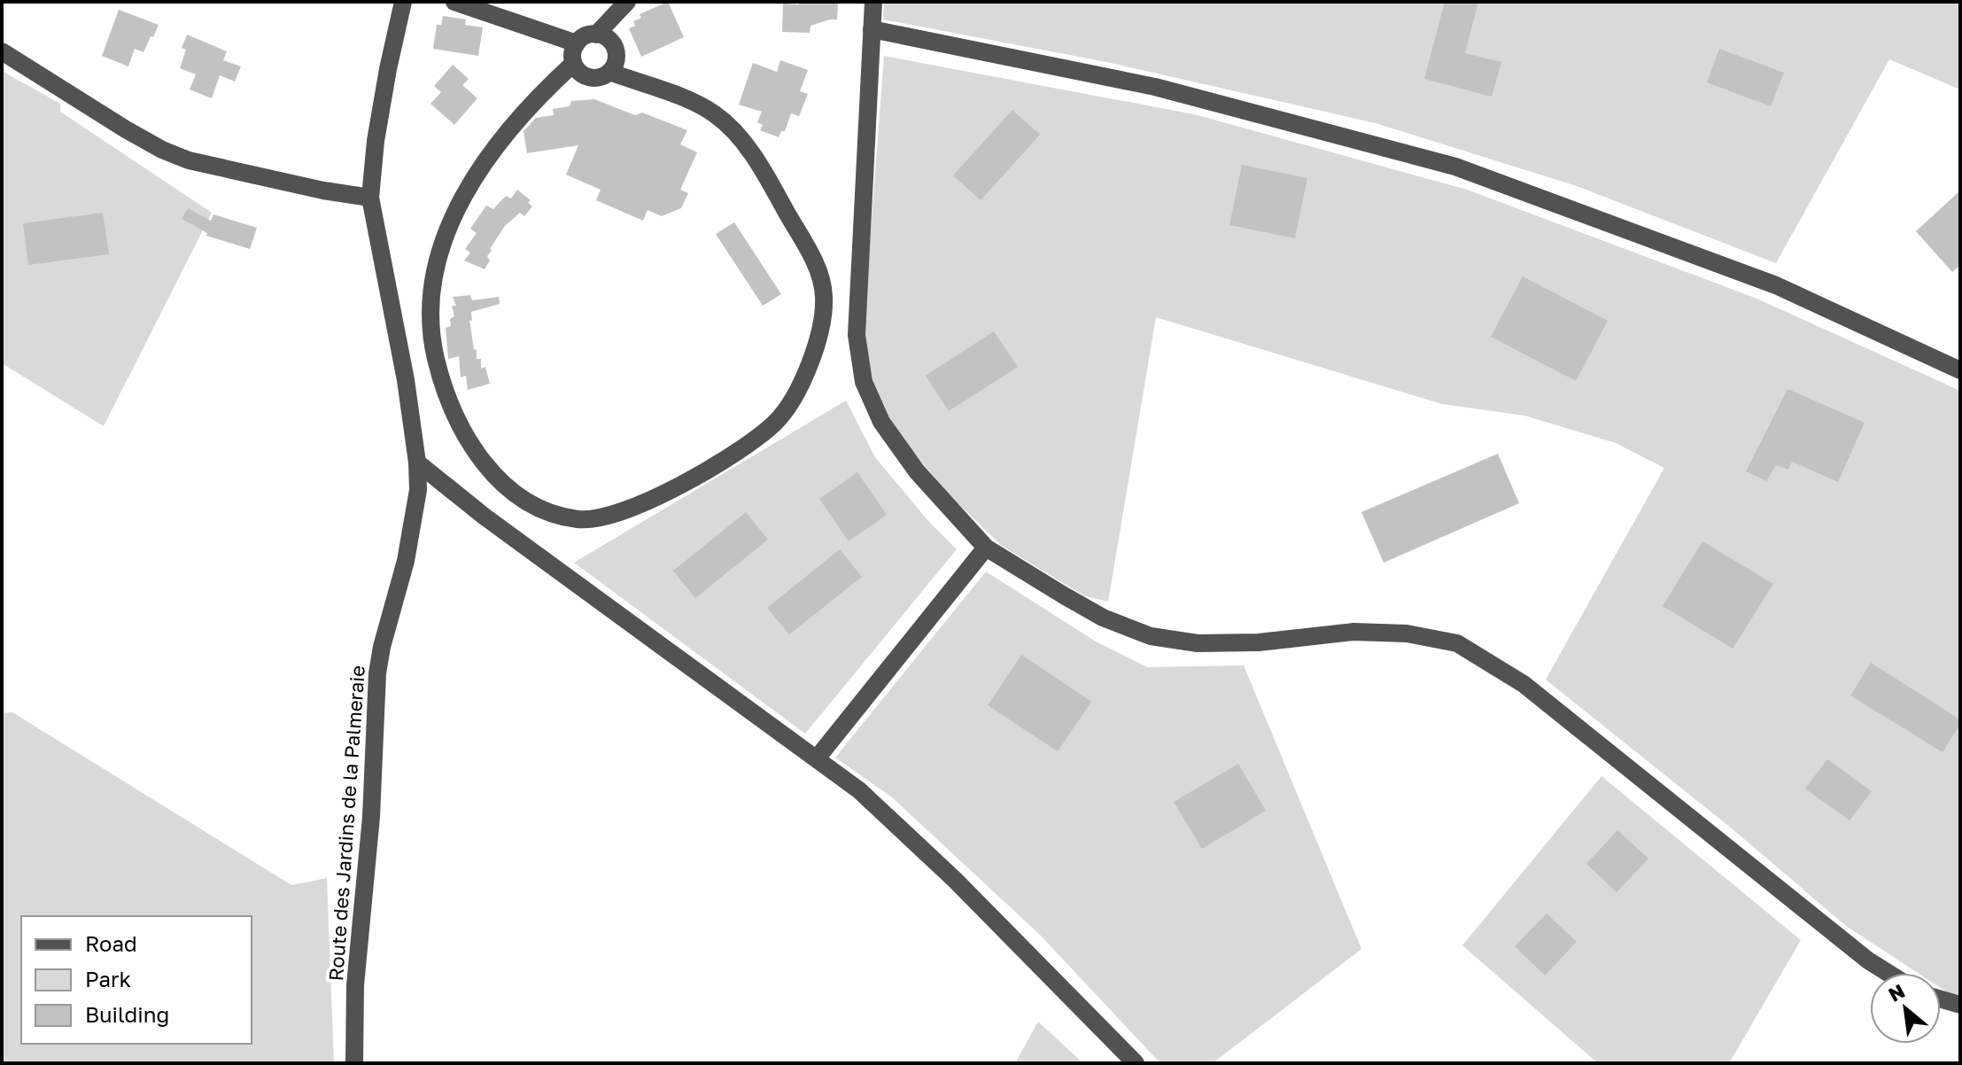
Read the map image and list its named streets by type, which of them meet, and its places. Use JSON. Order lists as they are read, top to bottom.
{
  "streets": {
    "street": ["Route des Jardins de la Palmeraie"]
  },
  "legend": ["Road", "Park", "Building"],
  "north": "top left"
}
